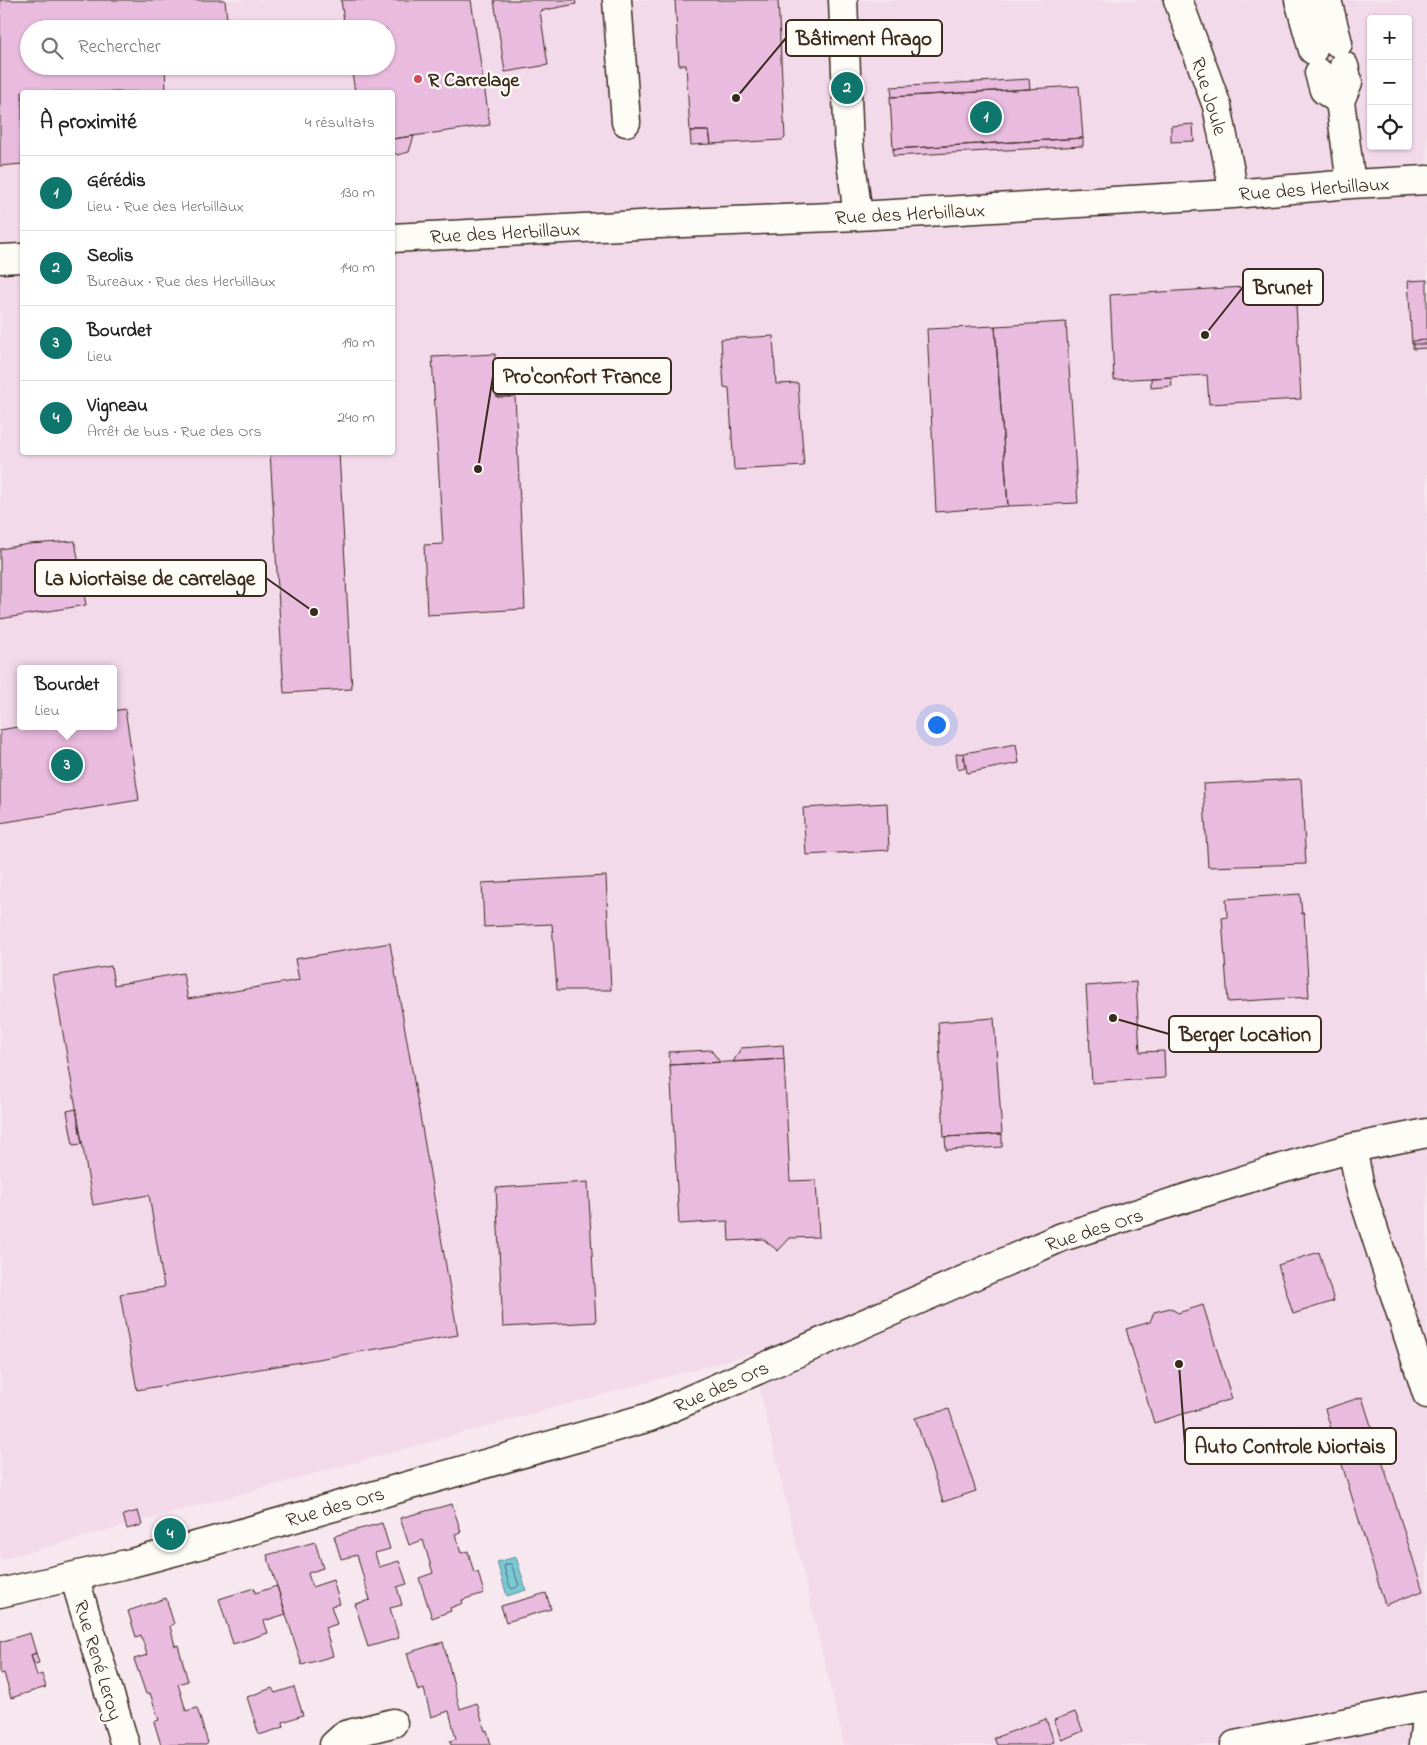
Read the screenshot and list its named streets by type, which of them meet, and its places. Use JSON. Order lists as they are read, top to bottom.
{
  "streets": {
    "street": [
      "Rue Joule",
      "Rue des Herbillaux",
      "Rue des Ors",
      "Rue René Leroy"
    ]
  },
  "crossings": [
    ["Rue Joule", "Rue des Herbillaux"],
    ["Rue des Ors", "Rue René Leroy"]
  ],
  "places": [
    "R Carrelage",
    "Bâtiment Arago",
    "Brunet",
    "Pro'confort France",
    "La Niortaise de carrelage",
    "Berger Location",
    "Auto Controle Niortais"
  ],
  "page": {
    "map_buttons": ["+", "−"],
    "search": "Rechercher",
    "pins": [
      "2",
      "1",
      "3",
      "4"
    ],
    "heading": ["À proximité", "4 résultats"],
    "list": [
      {
        "mark": "1",
        "name": "Gérédis",
        "note": "Lieu · Rue des Herbillaux",
        "value": "130 m"
      },
      {
        "mark": "2",
        "name": "Seolis",
        "note": "Bureaux · Rue des Herbillaux",
        "value": "140 m"
      },
      {
        "mark": "3",
        "name": "Bourdet",
        "note": "Lieu",
        "value": "190 m"
      },
      {
        "mark": "4",
        "name": "Vigneau",
        "note": "Arrêt de bus · Rue des Ors",
        "value": "240 m"
      }
    ],
    "popup": ["Bourdet", "Lieu"]
  }
}
